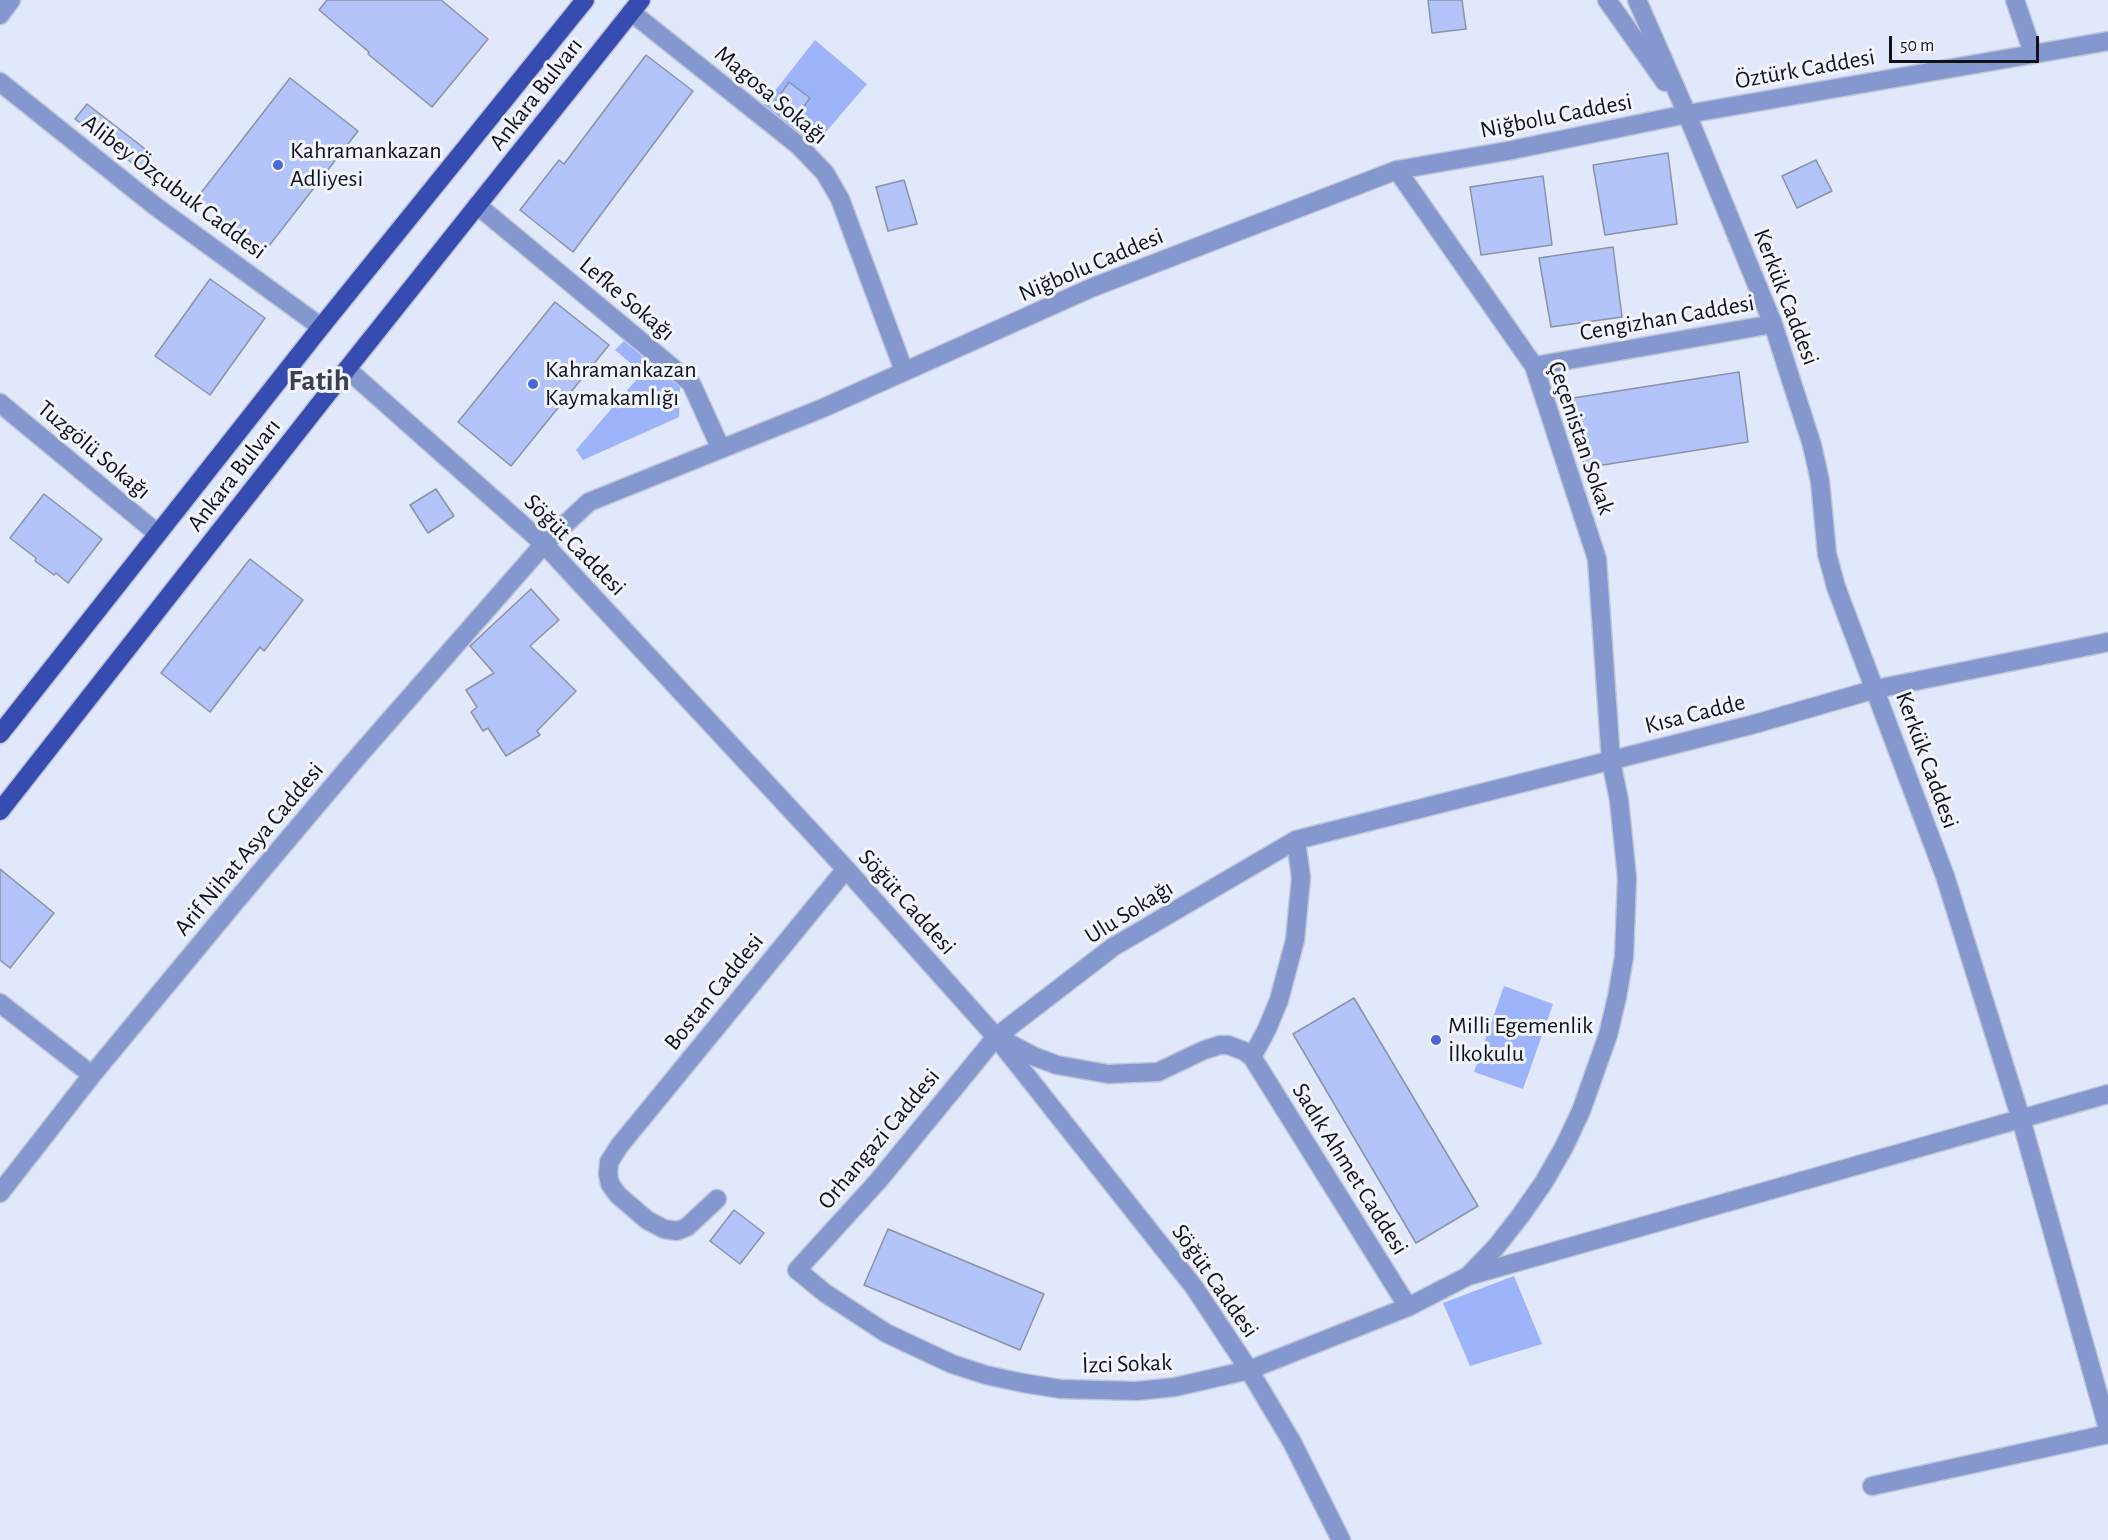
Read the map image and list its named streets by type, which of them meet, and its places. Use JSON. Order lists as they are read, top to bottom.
{
  "streets": {
    "main road": ["Ankara Bulvarı"],
    "street": [
      "Öztürk Caddesi",
      "Magosa Sokağı",
      "Niğbolu Caddesi",
      "Alibey Özçubuk Caddesi",
      "Kerkük Caddesi",
      "Lefke Sokağı",
      "Cengizhan Caddesi",
      "Çeçenistan Sokak",
      "Tuzgölü Sokağı",
      "Söğüt Caddesi",
      "Kısa Cadde",
      "Arif Nihat Asya Caddesi",
      "Ulu Sokağı",
      "Bostan Caddesi",
      "Orhangazi Caddesi",
      "Sadık Ahmet Caddesi",
      "İzci Sokak"
    ]
  },
  "crossings": [
    ["Öztürk Caddesi", "Niğbolu Caddesi"],
    ["Öztürk Caddesi", "Kerkük Caddesi"],
    ["Ankara Bulvarı", "Magosa Sokağı"],
    ["Ankara Bulvarı", "Alibey Özçubuk Caddesi"],
    ["Ankara Bulvarı", "Lefke Sokağı"],
    ["Ankara Bulvarı", "Tuzgölü Sokağı"],
    ["Ankara Bulvarı", "Söğüt Caddesi"],
    ["Magosa Sokağı", "Niğbolu Caddesi"],
    ["Niğbolu Caddesi", "Kerkük Caddesi"],
    ["Niğbolu Caddesi", "Lefke Sokağı"],
    ["Niğbolu Caddesi", "Çeçenistan Sokak"],
    ["Niğbolu Caddesi", "Söğüt Caddesi"],
    ["Niğbolu Caddesi", "Arif Nihat Asya Caddesi"],
    ["Kerkük Caddesi", "Cengizhan Caddesi"],
    ["Kerkük Caddesi", "Kısa Cadde"],
    ["Cengizhan Caddesi", "Çeçenistan Sokak"],
    ["Çeçenistan Sokak", "Kısa Cadde"],
    ["Çeçenistan Sokak", "İzci Sokak"],
    ["Söğüt Caddesi", "Arif Nihat Asya Caddesi"],
    ["Söğüt Caddesi", "Ulu Sokağı"],
    ["Söğüt Caddesi", "Bostan Caddesi"],
    ["Söğüt Caddesi", "Orhangazi Caddesi"],
    ["Söğüt Caddesi", "İzci Sokak"],
    ["Kısa Cadde", "Ulu Sokağı"],
    ["Ulu Sokağı", "Orhangazi Caddesi"],
    ["Orhangazi Caddesi", "İzci Sokak"],
    ["Sadık Ahmet Caddesi", "İzci Sokak"]
  ],
  "districts": ["Fatih"],
  "places": ["Kahramankazan Adliyesi", "Kahramankazan Kaymakamlığı", "Milli Egemenlik İlkokulu"],
  "scale_bar": "50 m"
}
